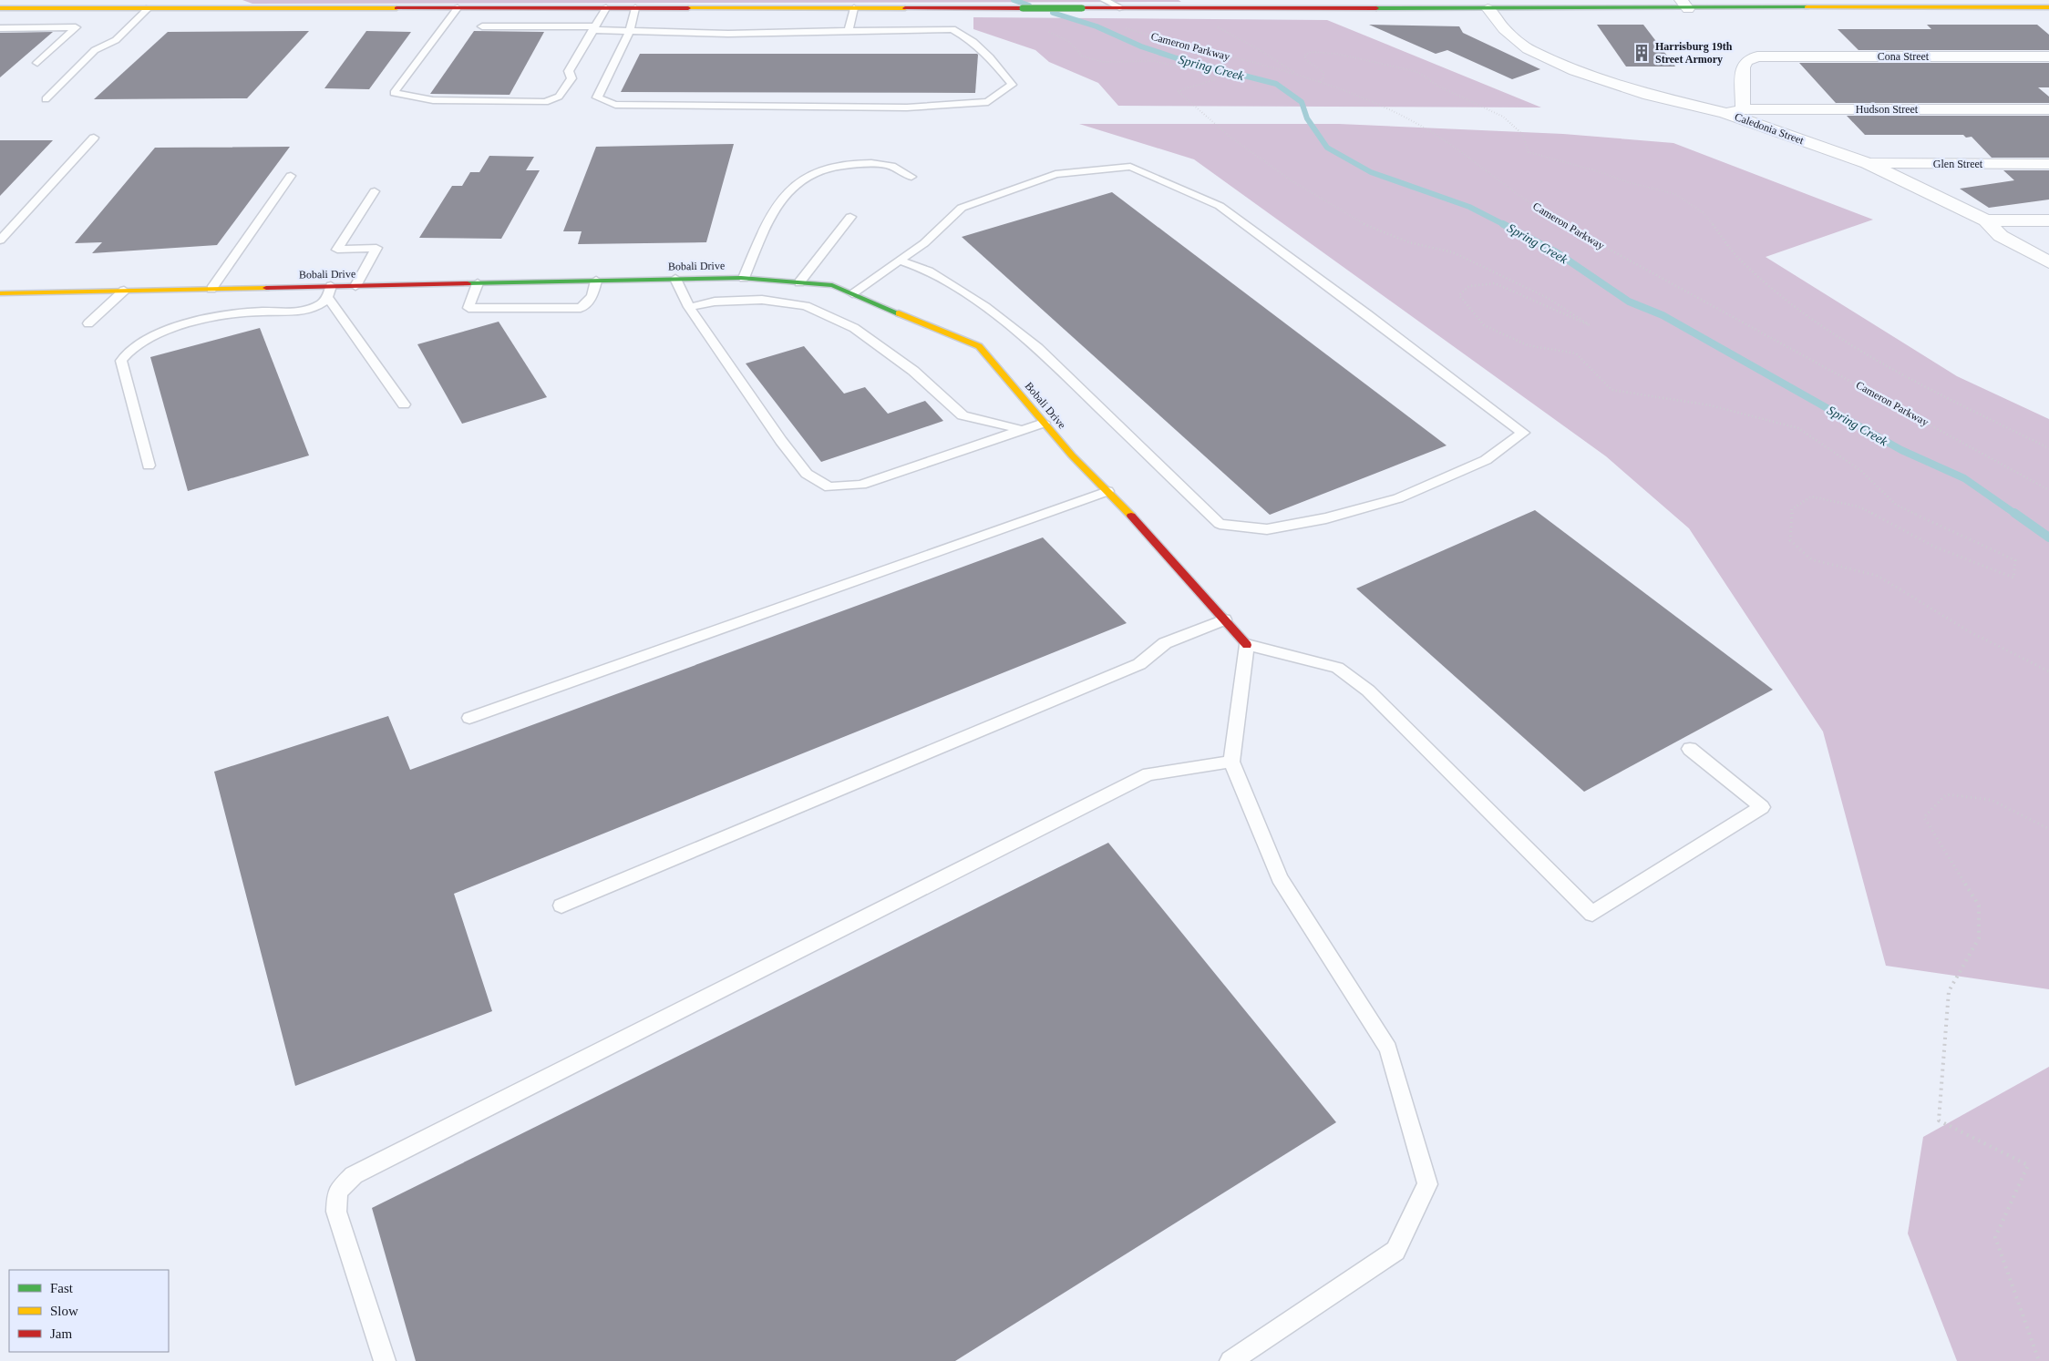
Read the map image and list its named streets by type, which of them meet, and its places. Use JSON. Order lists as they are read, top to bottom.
{
  "streets": {
    "street": [
      "Cona Street",
      "Hudson Street",
      "Caledonia Street",
      "Glen Street",
      "Bobali Drive"
    ],
    "path": ["Cameron Parkway"]
  },
  "crossings": [
    ["Cona Street", "Hudson Street"],
    ["Hudson Street", "Caledonia Street"],
    ["Caledonia Street", "Glen Street"]
  ],
  "water": ["Spring Creek"],
  "places": {
    "building": ["Harrisburg 19th Street Armory"]
  },
  "legend": ["Fast", "Slow", "Jam"]
}
